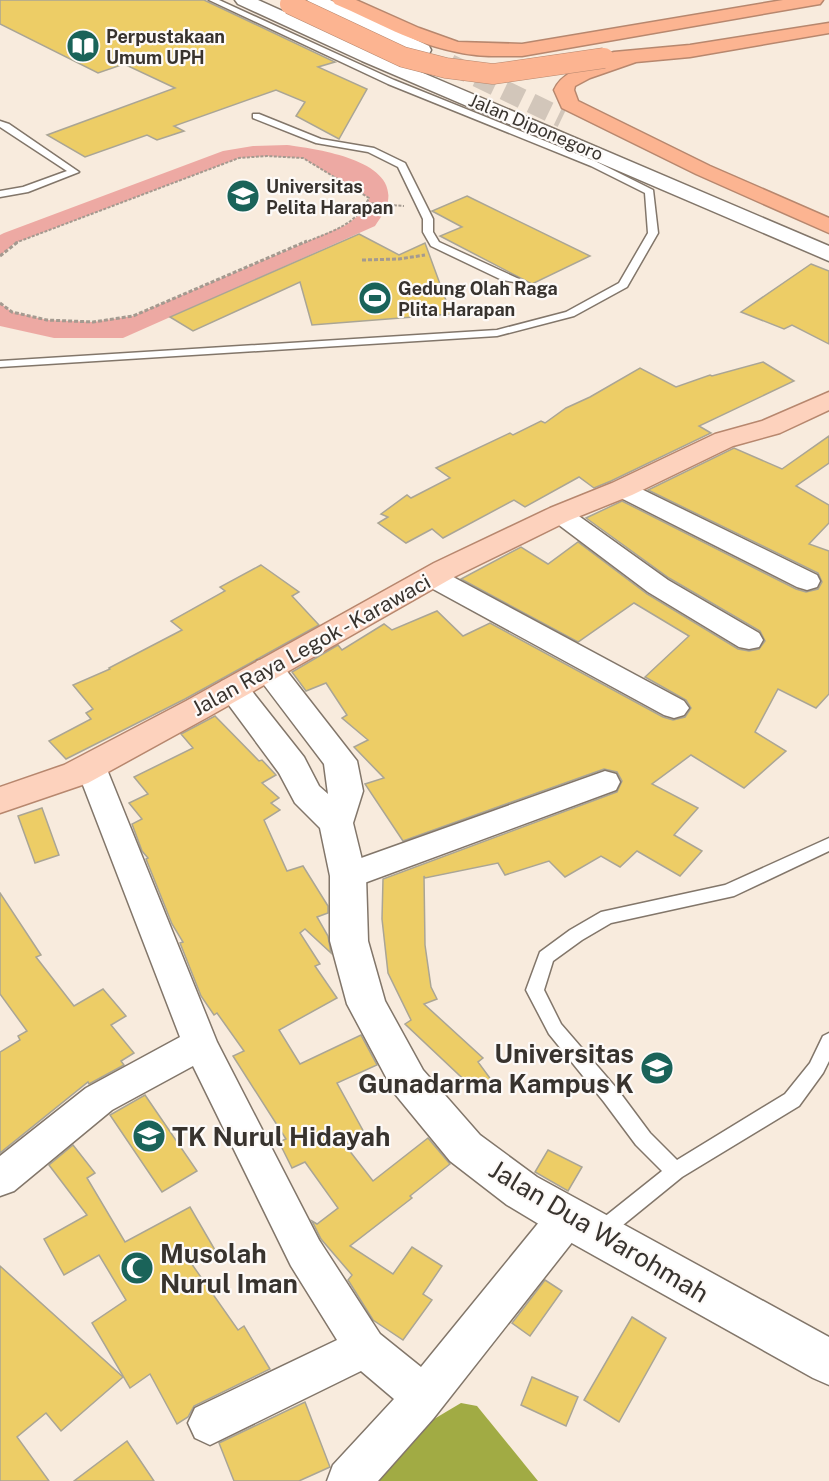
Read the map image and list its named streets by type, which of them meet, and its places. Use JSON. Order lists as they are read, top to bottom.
{
  "streets": {
    "main road": ["Jalan Raya Legok - Karawaci"],
    "street": ["Jalan Diponegoro", "Jalan Dua Warohmah"]
  },
  "places": {
    "library": ["Perpustakaan Umum UPH"],
    "school or university": ["Universitas Pelita Harapan", "Universitas Gunadarma Kampus K", "TK Nurul Hidayah"],
    "sports": ["Gedung Olah Raga Plita Harapan"],
    "mosque": ["Musolah Nurul Iman"]
  }
}
